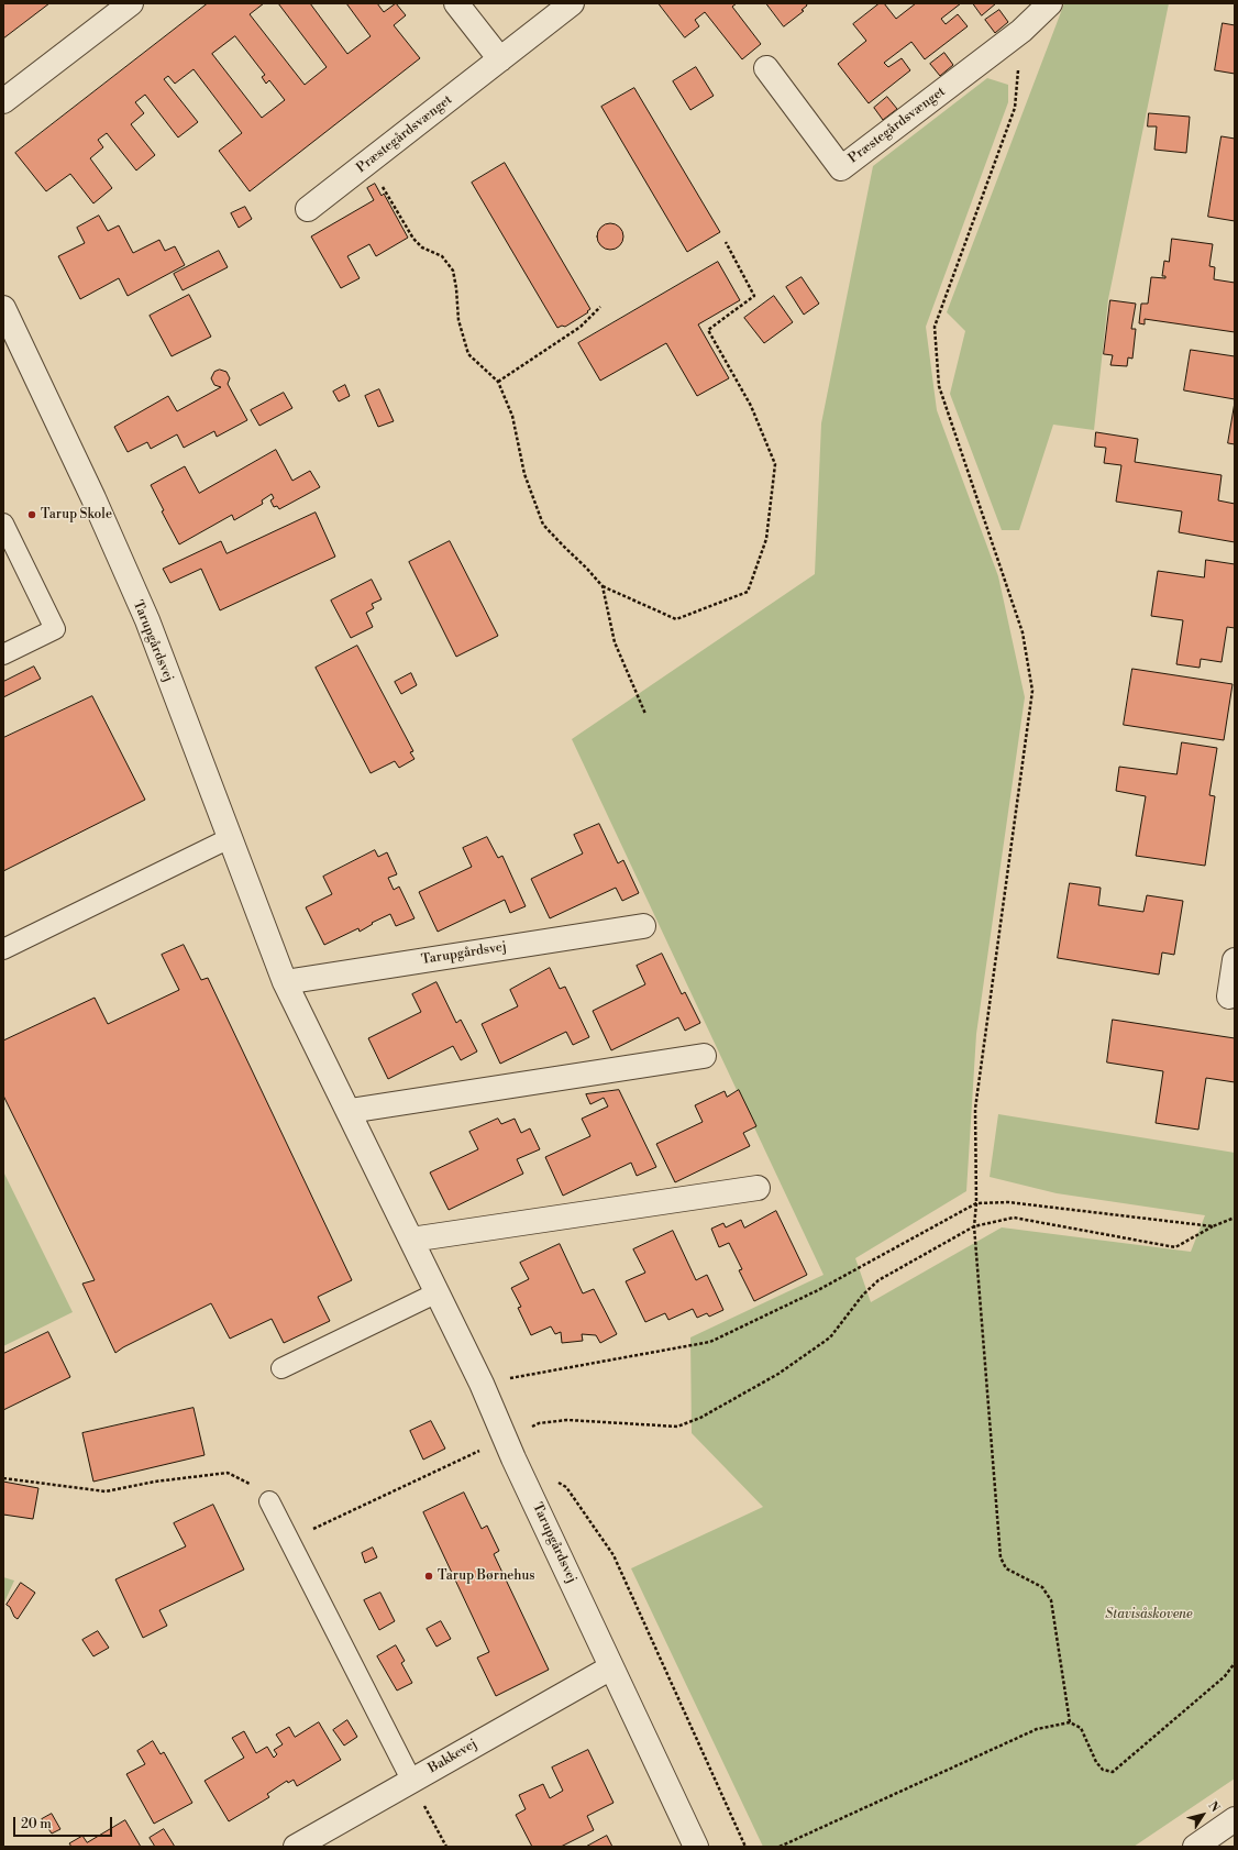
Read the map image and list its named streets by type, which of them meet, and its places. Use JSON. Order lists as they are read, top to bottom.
{
  "streets": {
    "street": ["Præstegårdsvænget", "Tarupgårdsvej", "Bakkevej"]
  },
  "crossings": [
    ["Tarupgårdsvej", "Bakkevej"]
  ],
  "parks": ["Stavisåskovene"],
  "places": ["Tarup Skole", "Tarup Børnehus"],
  "scale_bar": "20 m",
  "north": "top right"
}
